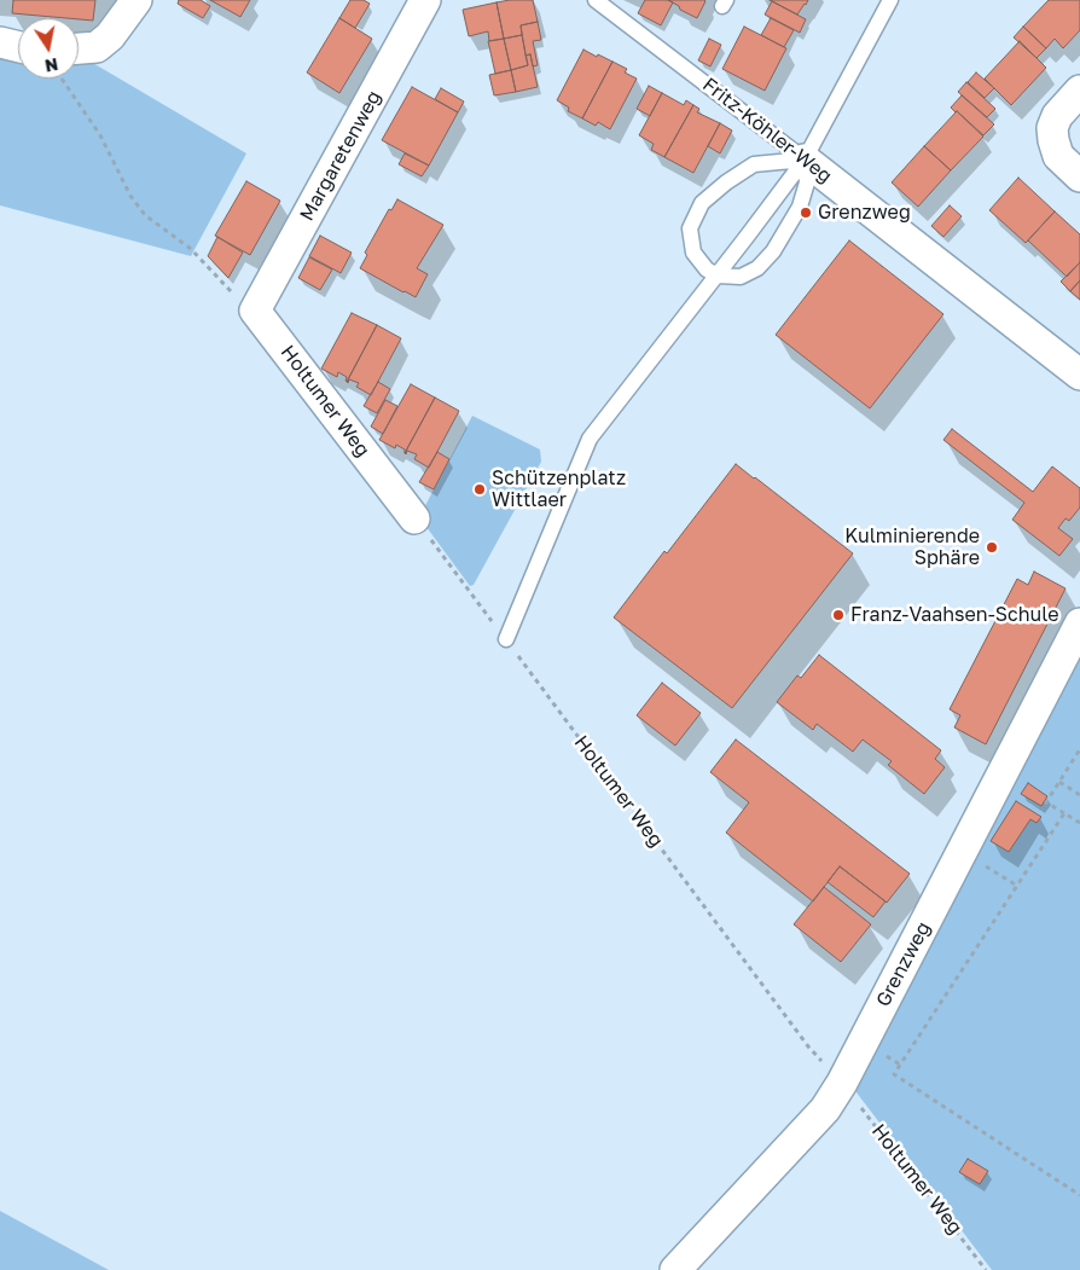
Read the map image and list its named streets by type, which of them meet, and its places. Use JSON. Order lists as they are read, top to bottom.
{
  "streets": {
    "street": [
      "Fritz-Köhler-Weg",
      "Margaretenweg",
      "Holtumer Weg",
      "Grenzweg"
    ]
  },
  "crossings": [
    ["Margaretenweg", "Holtumer Weg"],
    ["Holtumer Weg", "Grenzweg"]
  ],
  "places": [
    "Grenzweg",
    "Schützenplatz Wittlaer",
    "Kulminierende Sphäre",
    "Franz-Vaahsen-Schule"
  ],
  "north": "bottom"
}
